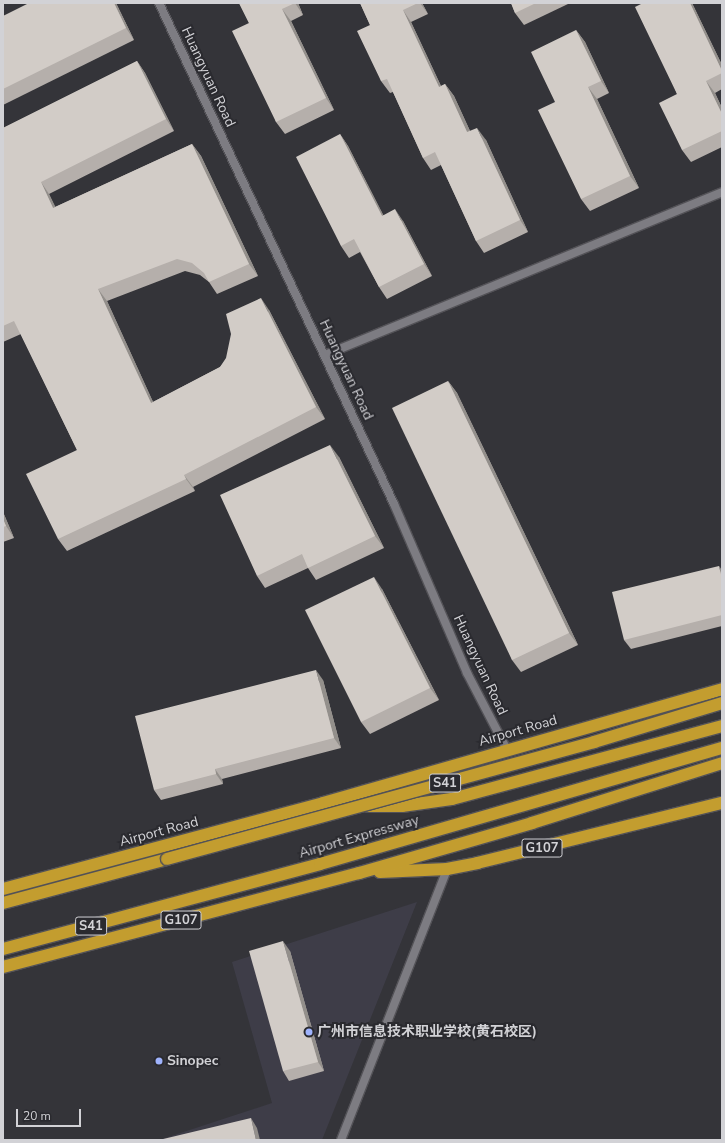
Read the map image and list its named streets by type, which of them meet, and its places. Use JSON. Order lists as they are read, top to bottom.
{
  "streets": {
    "highway": [
      "Airport Road",
      "S41",
      "Airport Expressway",
      "G107"
    ],
    "street": ["Huangyuan Road"]
  },
  "crossings": [
    ["Huangyuan Road", "Airport Road"]
  ],
  "places": ["广州市信息技术职业学校(黄石校区)", "Sinopec"],
  "scale_bar": "20 m"
}
